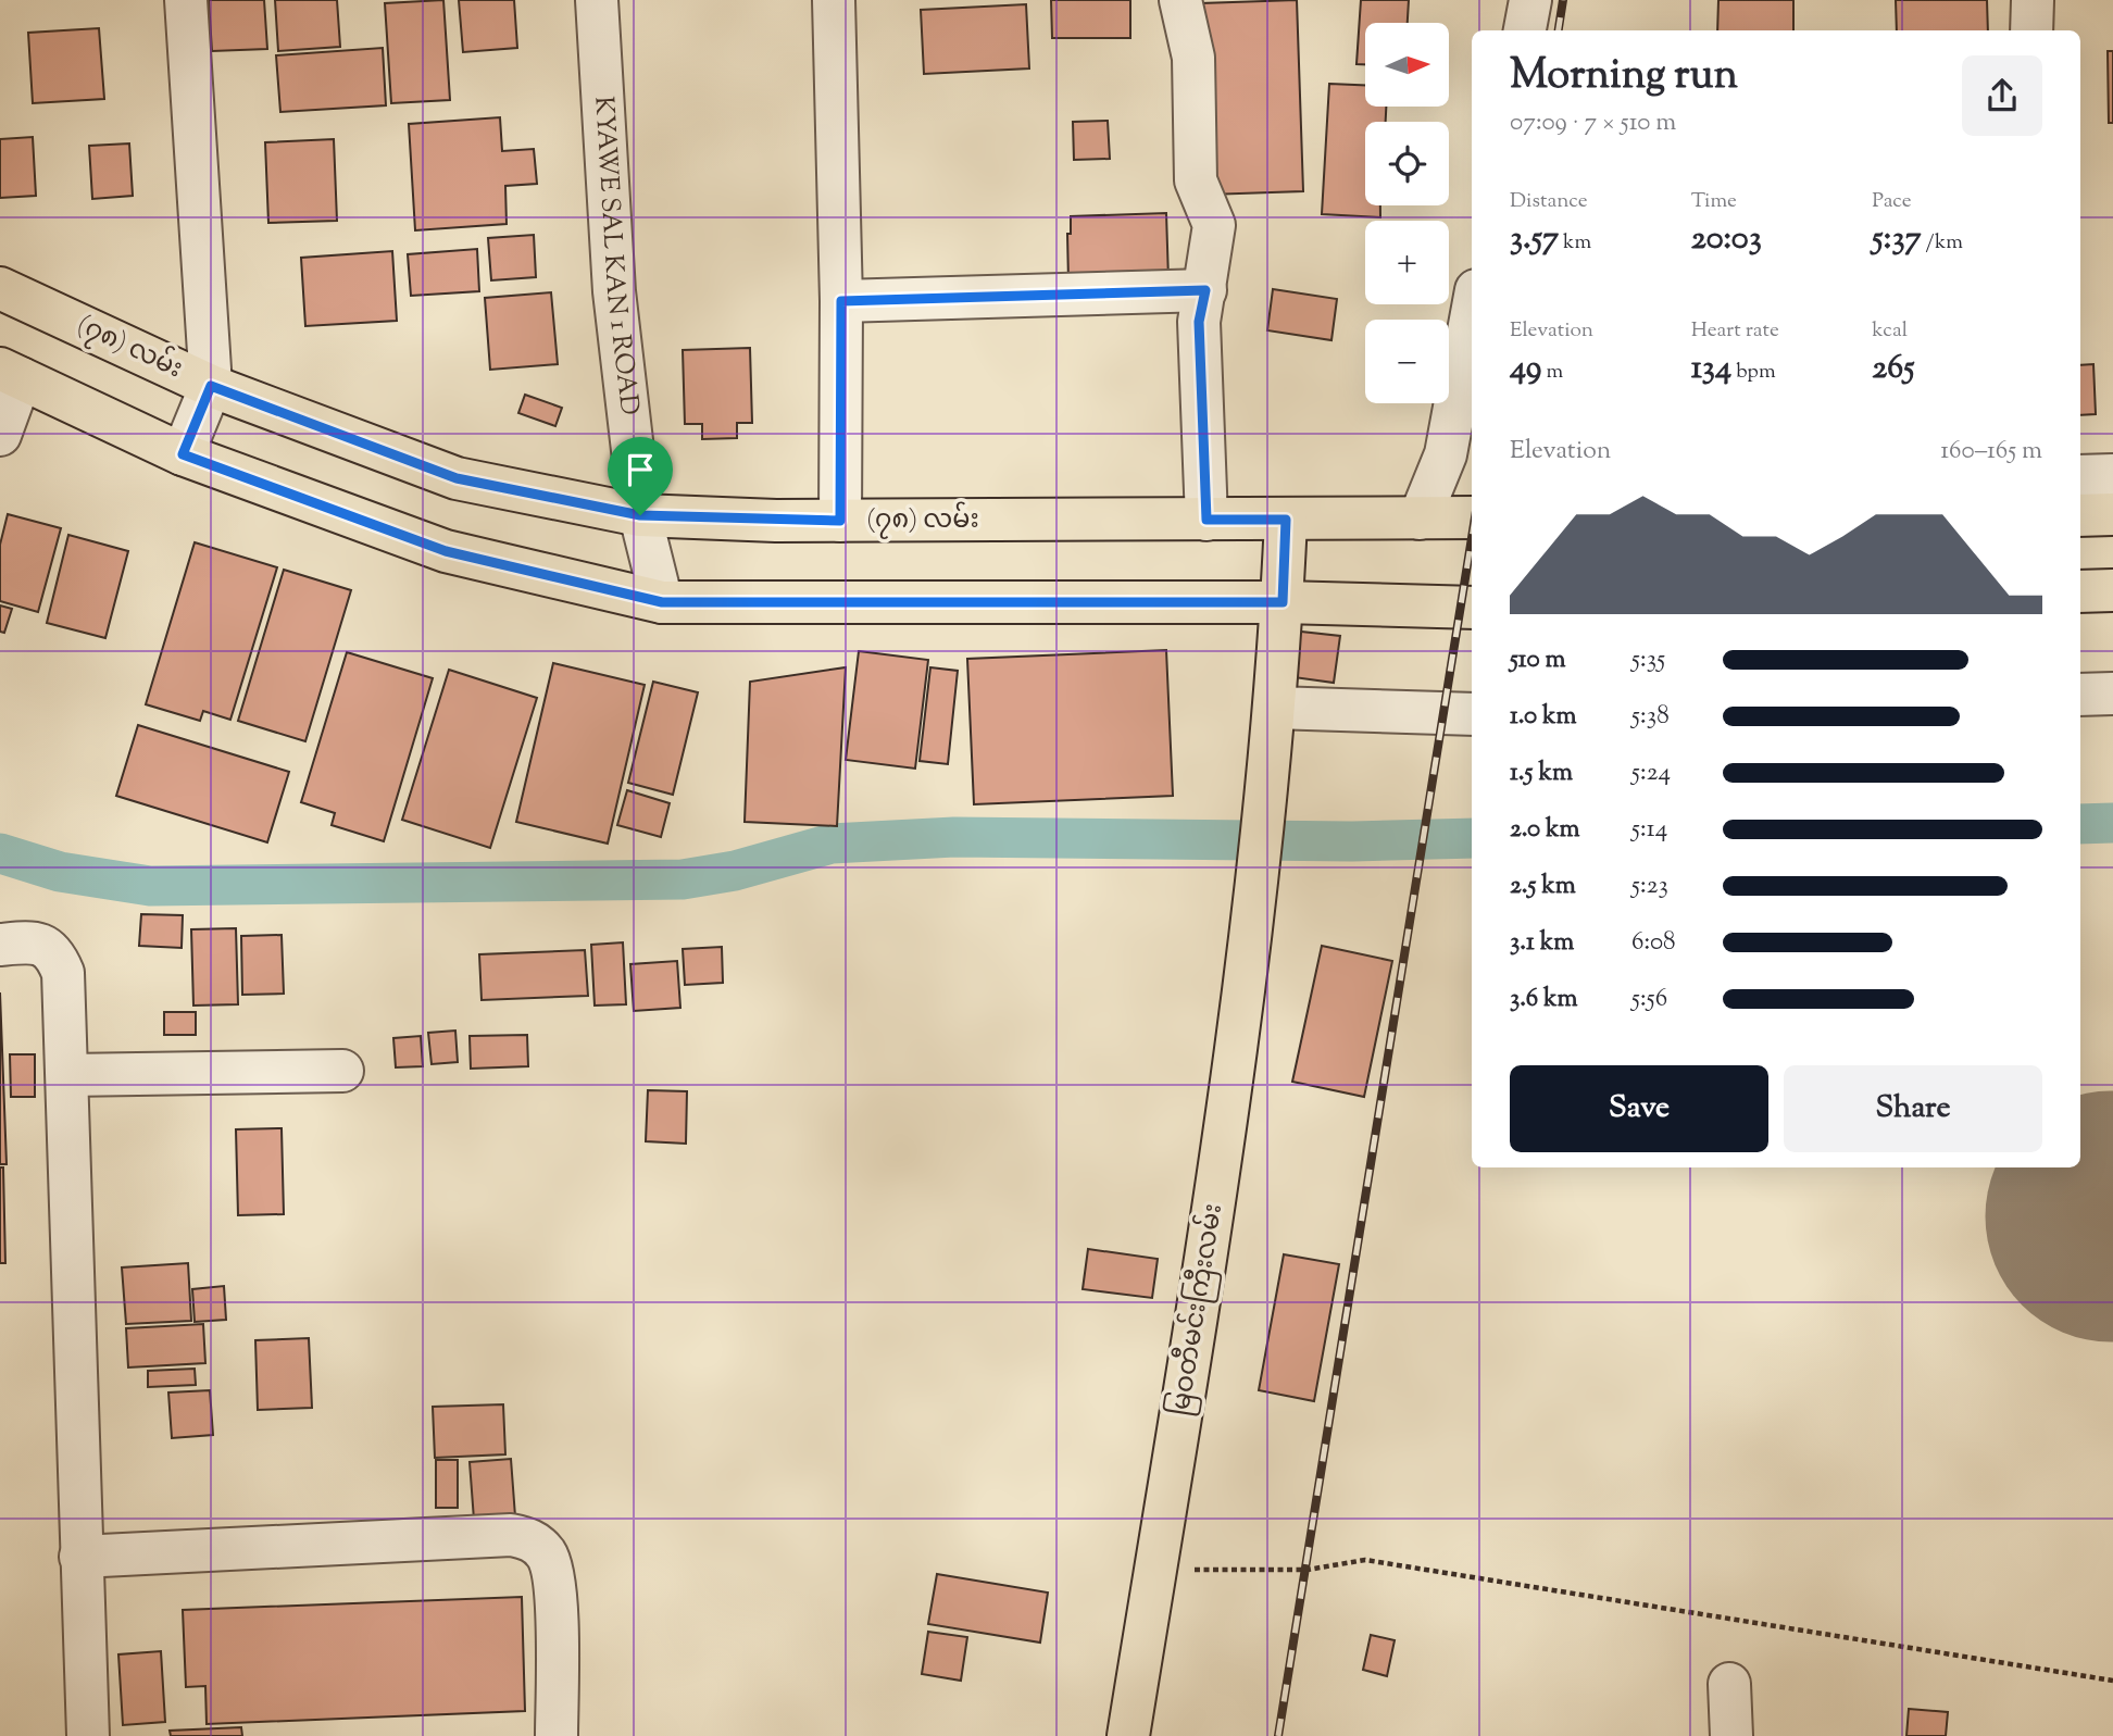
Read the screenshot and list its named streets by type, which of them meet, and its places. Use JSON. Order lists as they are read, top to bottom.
{
  "streets": {
    "main road": ["(၇၈) လမ်း", "မြဝတီမင်းကြီးလမ်း"],
    "street": ["KYAWE SAL KAN 1 ROAD"]
  },
  "crossings": [
    ["KYAWE SAL KAN 1 ROAD", "(၇၈) လမ်း"],
    ["(၇၈) လမ်း", "မြဝတီမင်းကြီးလမ်း"]
  ],
  "north": "right",
  "page": {
    "map_buttons": ["+", "−"],
    "heading": ["Morning run", "07:09 · 7 × 510 m"],
    "stats": [
      ["Distance", "3.57 km"],
      ["Time", "20:03"],
      ["Pace", "5:37 /km"],
      ["Elevation", "49 m"],
      ["Heart rate", "134 bpm"],
      ["kcal", "265"]
    ],
    "chart": ["Elevation", "160–165 m"],
    "list": [
      {
        "name": "510 m",
        "note": "5:35"
      },
      {
        "name": "1.0 km",
        "note": "5:38"
      },
      {
        "name": "1.5 km",
        "note": "5:24"
      },
      {
        "name": "2.0 km",
        "note": "5:14"
      },
      {
        "name": "2.5 km",
        "note": "5:23"
      },
      {
        "name": "3.1 km",
        "note": "6:08"
      },
      {
        "name": "3.6 km",
        "note": "5:56"
      }
    ],
    "buttons": ["Save", "Share"]
  }
}
